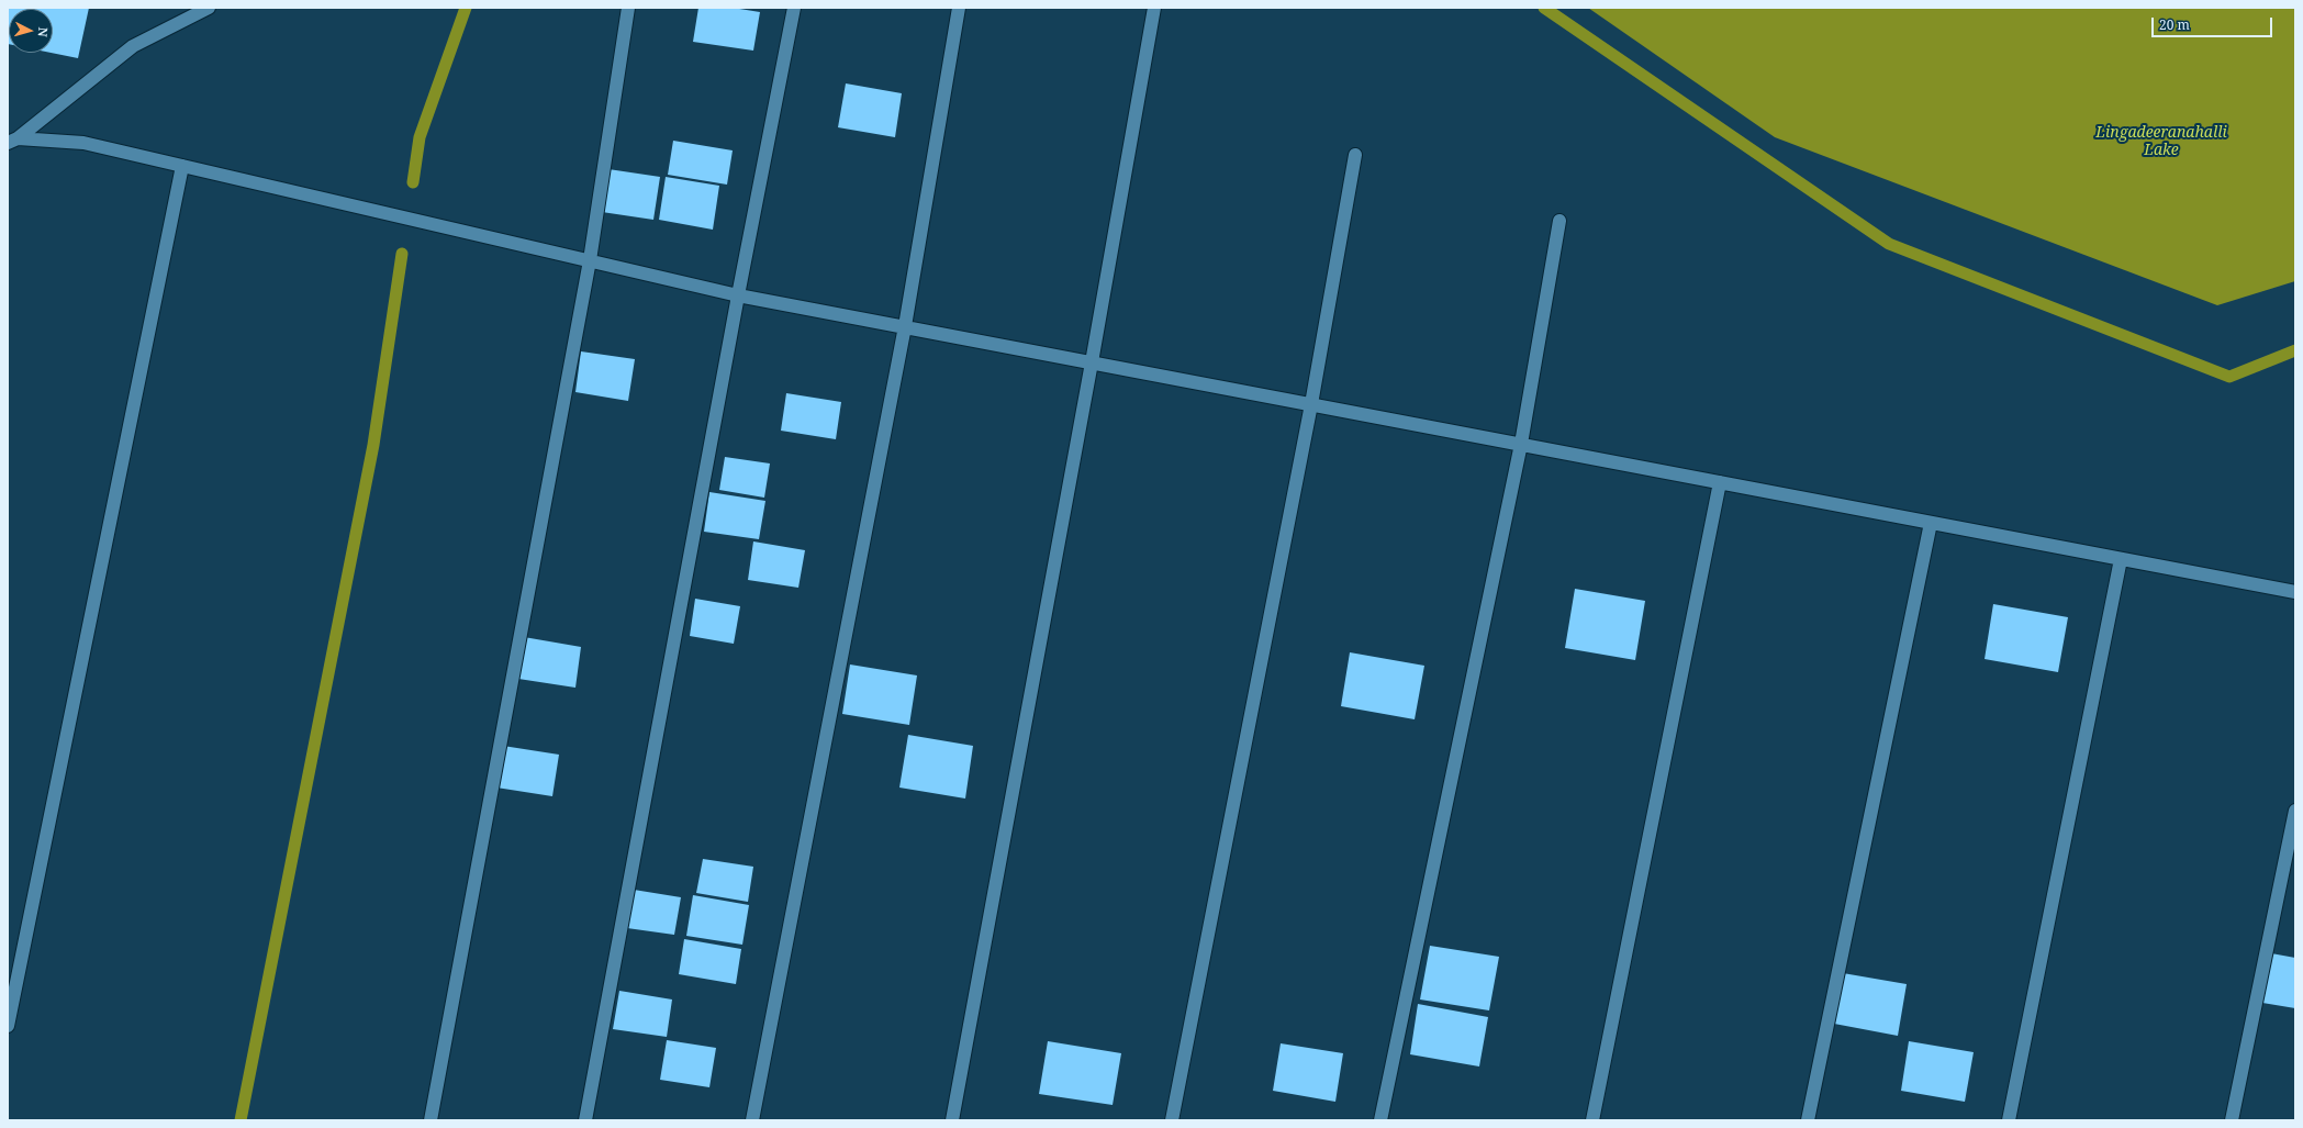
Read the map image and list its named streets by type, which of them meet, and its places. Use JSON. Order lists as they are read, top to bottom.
{
  "water": ["Lingadeeranahalli Lake"],
  "scale_bar": "20 m",
  "north": "right"
}
